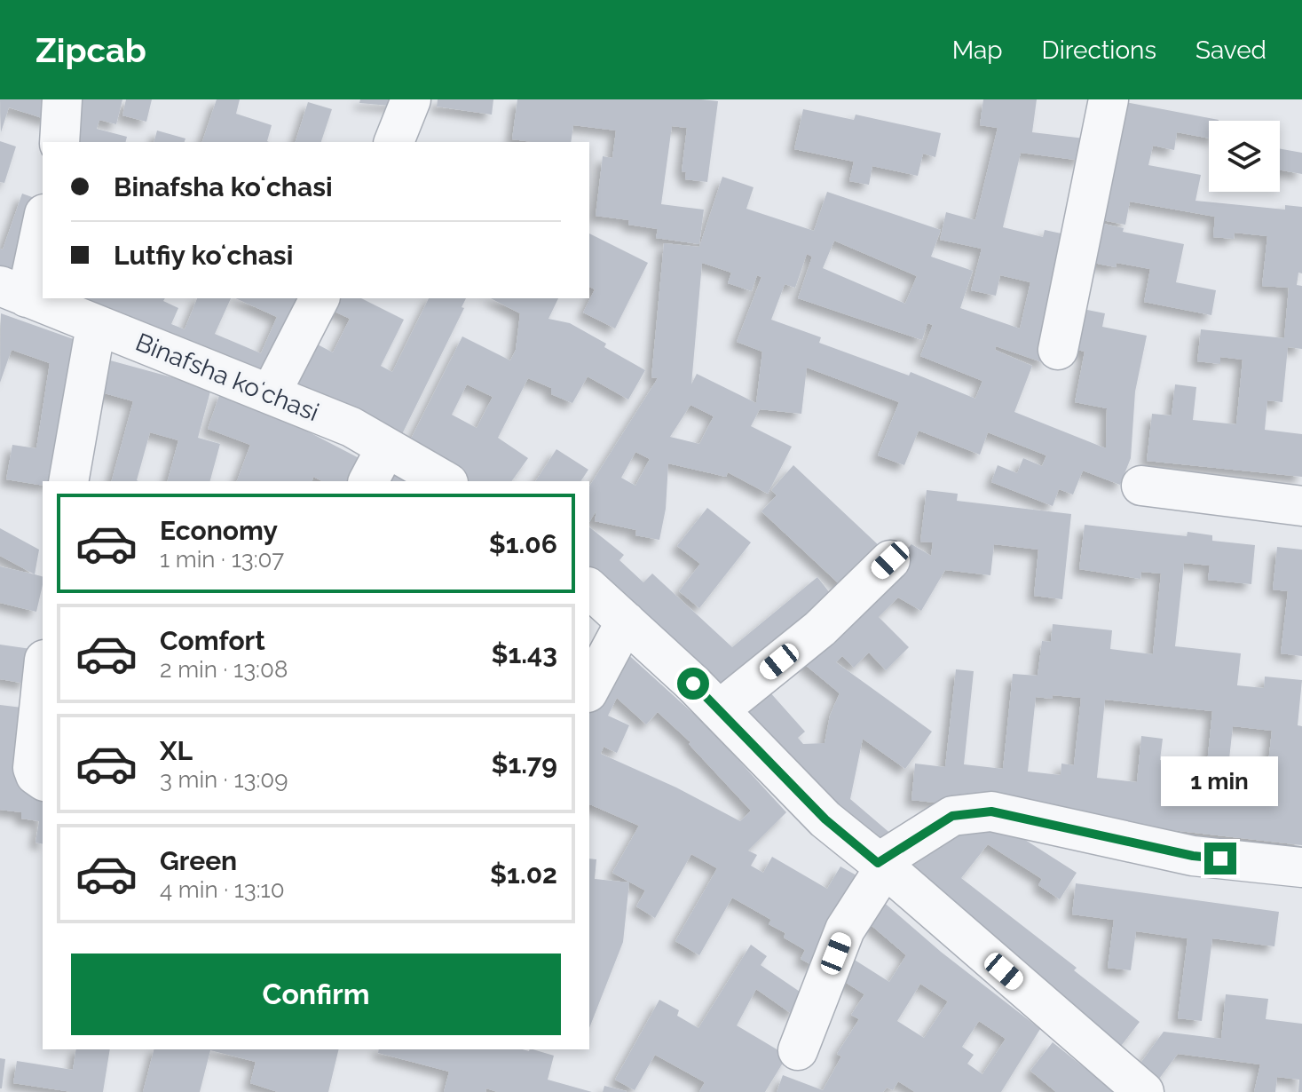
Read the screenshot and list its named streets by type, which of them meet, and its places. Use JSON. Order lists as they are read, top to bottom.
{
  "streets": {
    "street": ["Binafsha koʻchasi"]
  },
  "page": {
    "header": "Zipcab",
    "nav": ["Map", "Directions", "Saved"],
    "banner": ["Binafsha koʻchasi", "Lutfiy koʻchasi"],
    "list": [
      {
        "name": "Economy",
        "note": "1 min · 13:07",
        "value": "$1.06"
      },
      {
        "name": "Comfort",
        "note": "2 min · 13:08",
        "value": "$1.43"
      },
      {
        "name": "XL",
        "note": "3 min · 13:09",
        "value": "$1.79"
      },
      {
        "name": "Green",
        "note": "4 min · 13:10",
        "value": "$1.02"
      }
    ],
    "bubble": "1 min",
    "buttons": "Confirm"
  }
}
